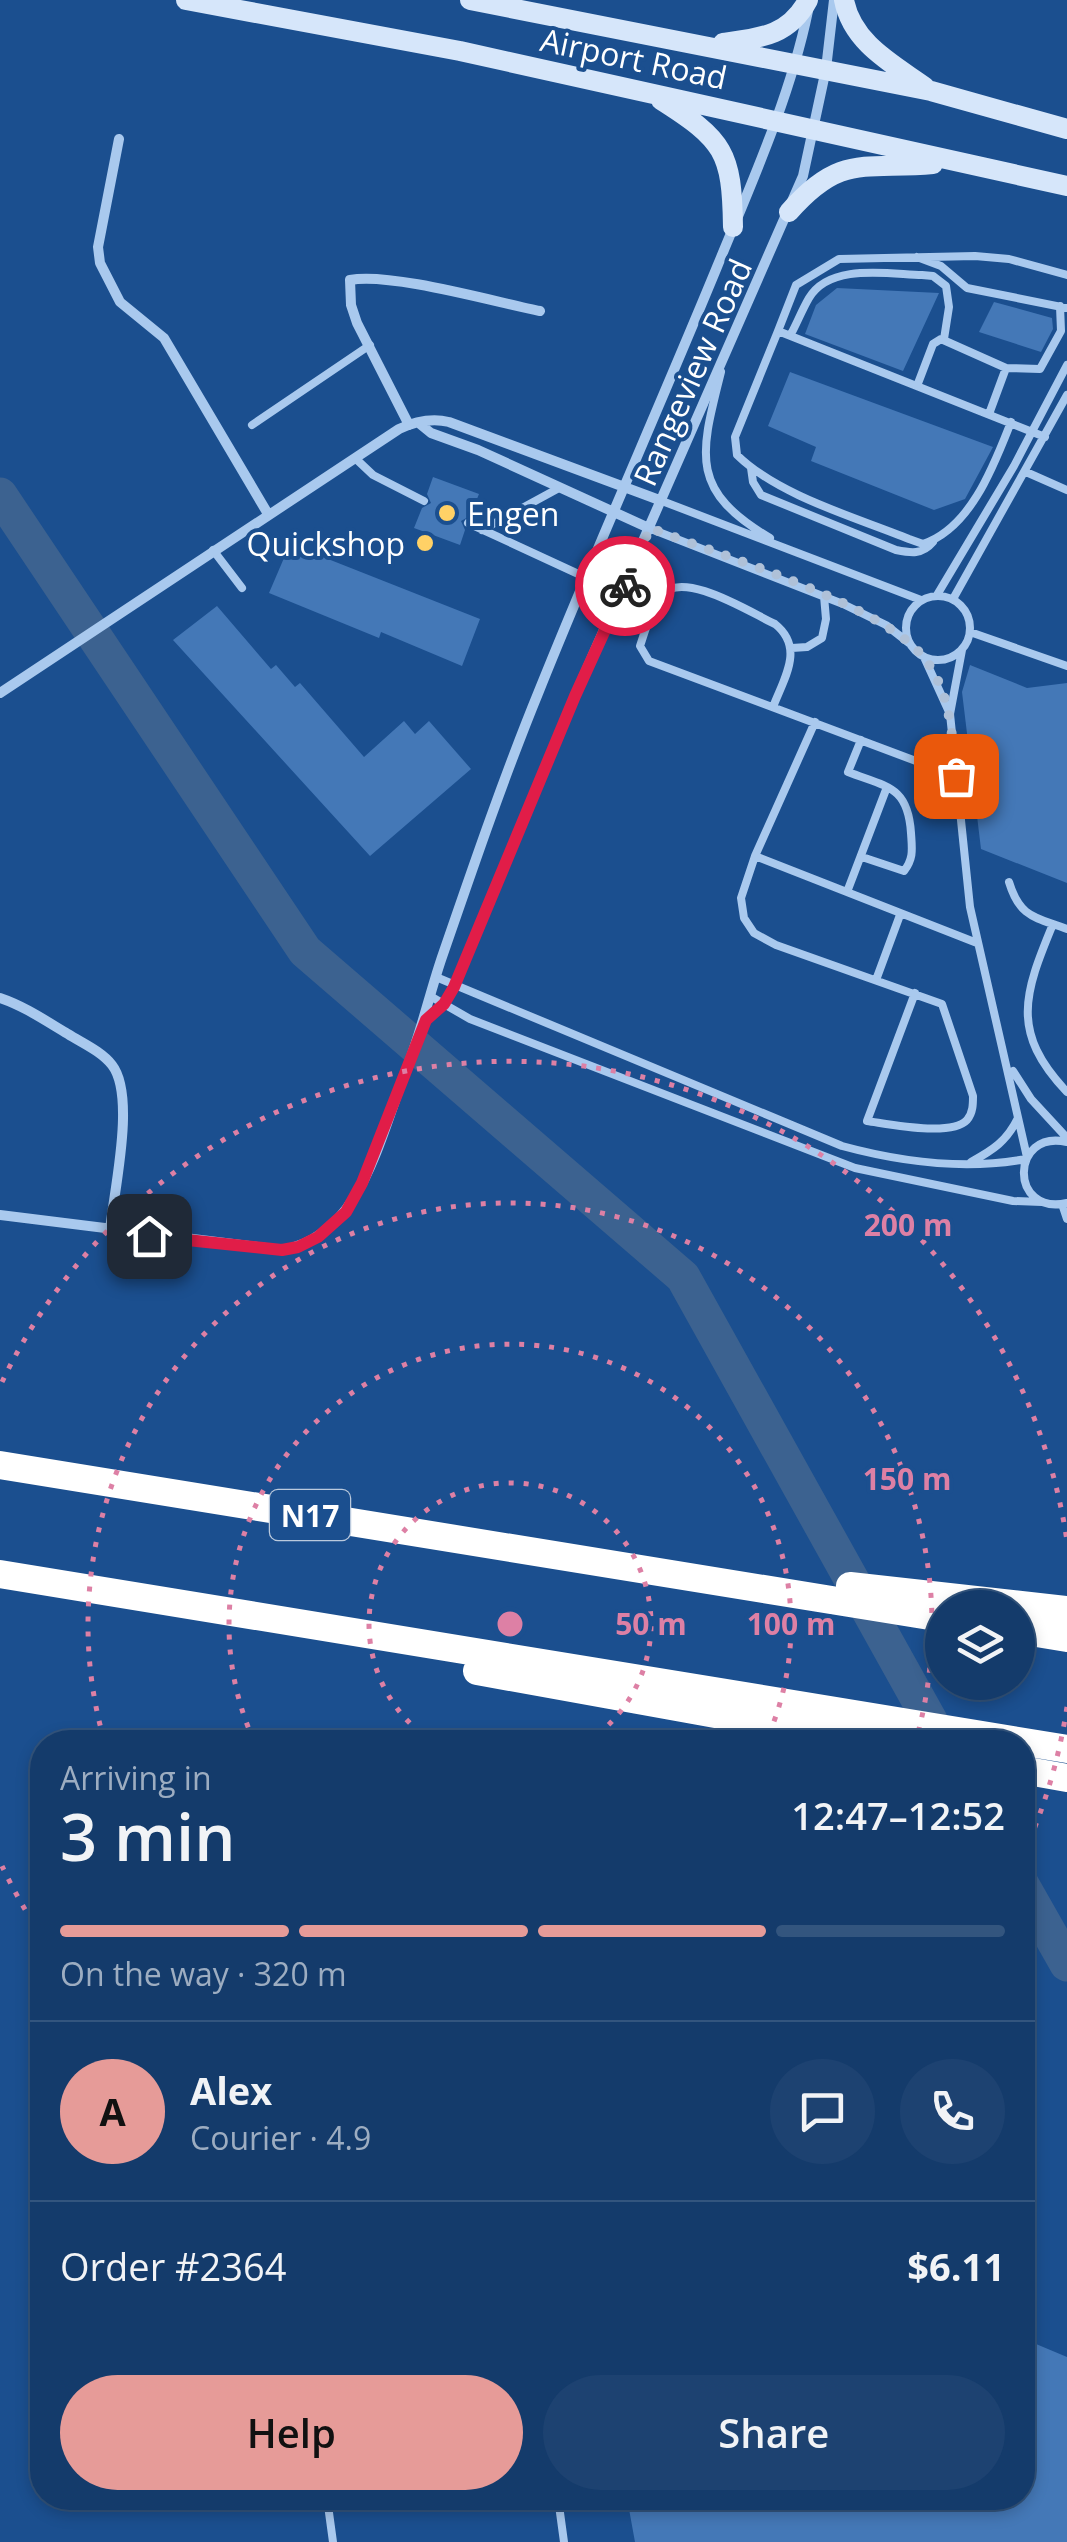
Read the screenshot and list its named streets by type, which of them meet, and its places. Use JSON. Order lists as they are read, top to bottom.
{
  "streets": {
    "highway": ["N17"],
    "main road": ["Airport Road"],
    "street": ["Rangeview Road"]
  },
  "crossings": [
    ["Airport Road", "Rangeview Road"]
  ],
  "places": ["Engen", "Quickshop"],
  "page": {
    "heading": ["3 min", "Arriving in", "12:47–12:52"],
    "panel": [
      "Alex",
      "Courier · 4.9",
      "Order #2364",
      "$6.11"
    ],
    "bar": "On the way · 320 m",
    "round": "A",
    "buttons": ["Help", "Share"]
  },
  "rings": [
    "200 m",
    "150 m",
    "50 m",
    "100 m"
  ]
}
